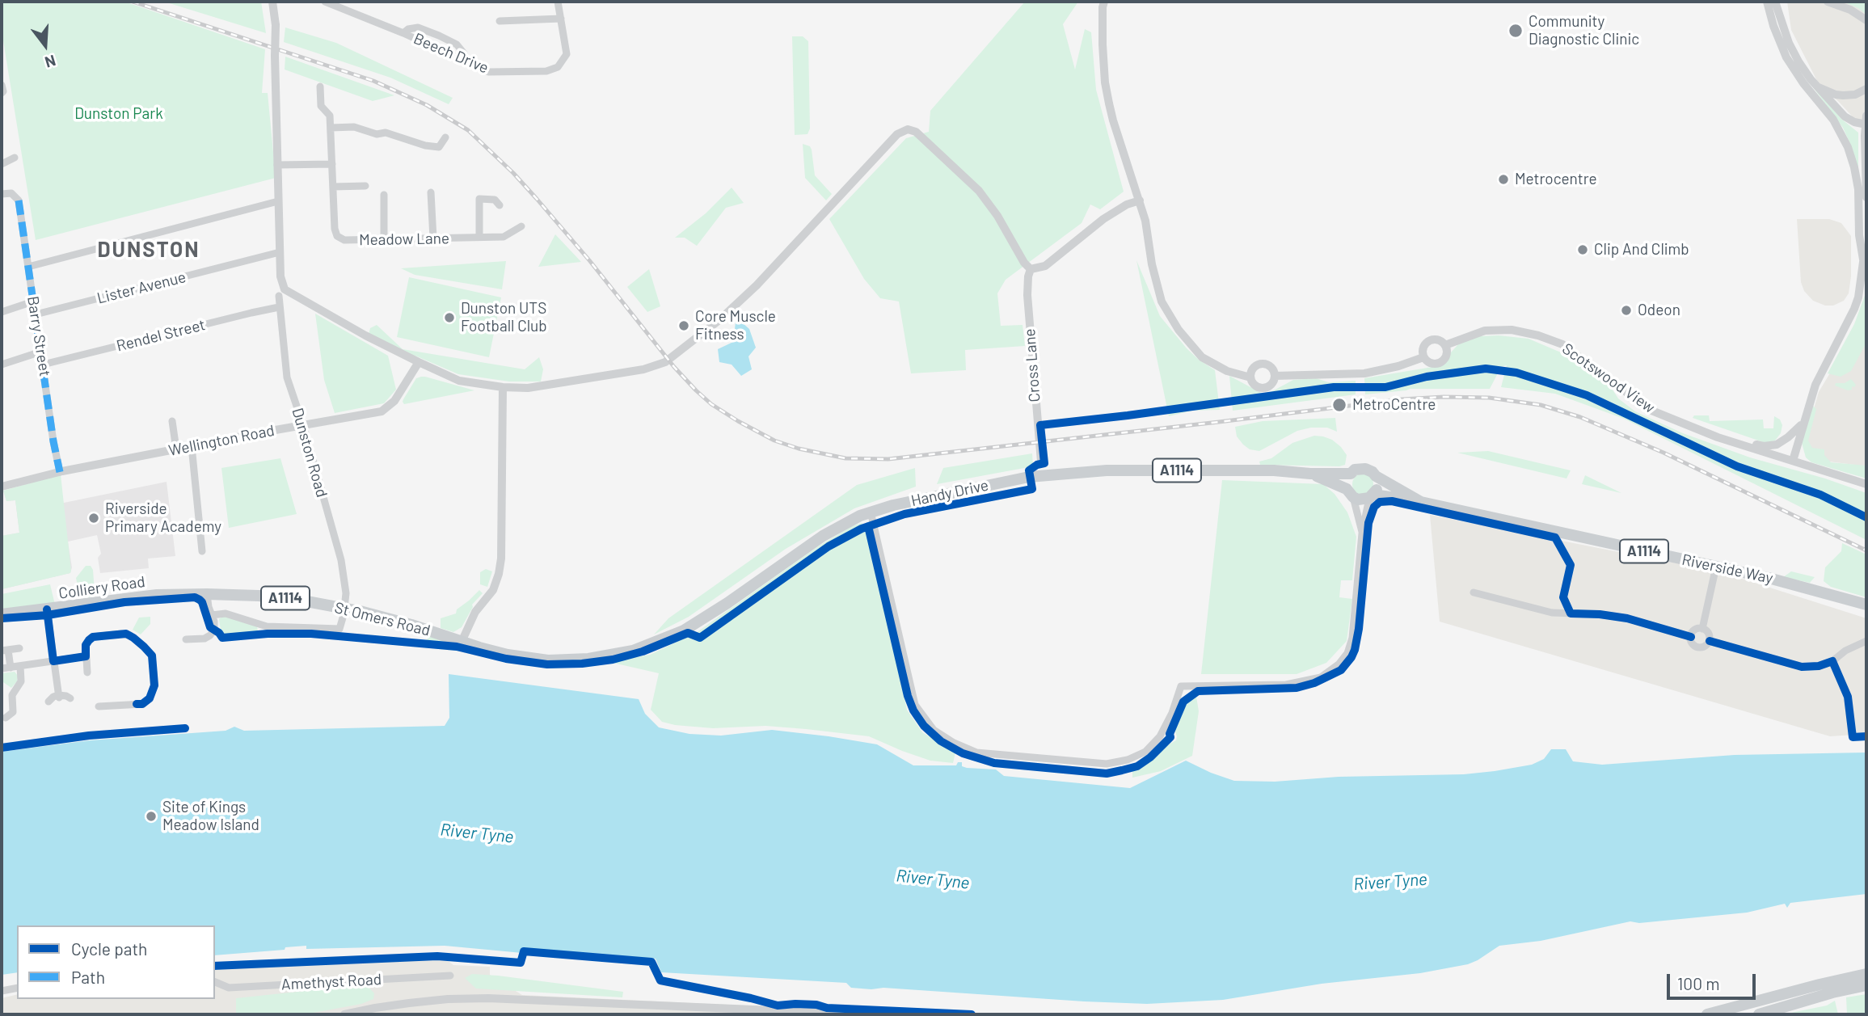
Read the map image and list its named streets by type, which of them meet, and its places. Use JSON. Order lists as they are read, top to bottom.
{
  "streets": {
    "main road": [
      "A1114",
      "Handy Drive",
      "Riverside Way",
      "Colliery Road",
      "St Omers Road"
    ],
    "street": [
      "Beech Drive",
      "Meadow Lane",
      "Lister Avenue",
      "Rendel Street",
      "Barry Street",
      "Cross Lane",
      "Scotswood View",
      "Wellington Road",
      "Dunston Road",
      "Amethyst Road"
    ]
  },
  "crossings": [
    ["Lister Avenue", "Barry Street"],
    ["Rendel Street", "Barry Street"],
    ["Rendel Street", "Dunston Road"],
    ["Barry Street", "Wellington Road"],
    ["Wellington Road", "Dunston Road"],
    ["Dunston Road", "St Omers Road"],
    ["A1114", "Handy Drive"],
    ["A1114", "Riverside Way"],
    ["Handy Drive", "St Omers Road"],
    ["Colliery Road", "St Omers Road"]
  ],
  "districts": ["DUNSTON"],
  "water": ["River Tyne"],
  "parks": ["Dunston Park"],
  "places": [
    "Community Diagnostic Clinic",
    "Metrocentre",
    "Clip And Climb",
    "Odeon",
    "Dunston UTS Football Club",
    "Core Muscle Fitness",
    "MetroCentre",
    "Riverside Primary Academy",
    "Site of Kings Meadow Island"
  ],
  "legend": ["Cycle path", "Path"],
  "scale_bar": "100 m",
  "north": "bottom"
}
